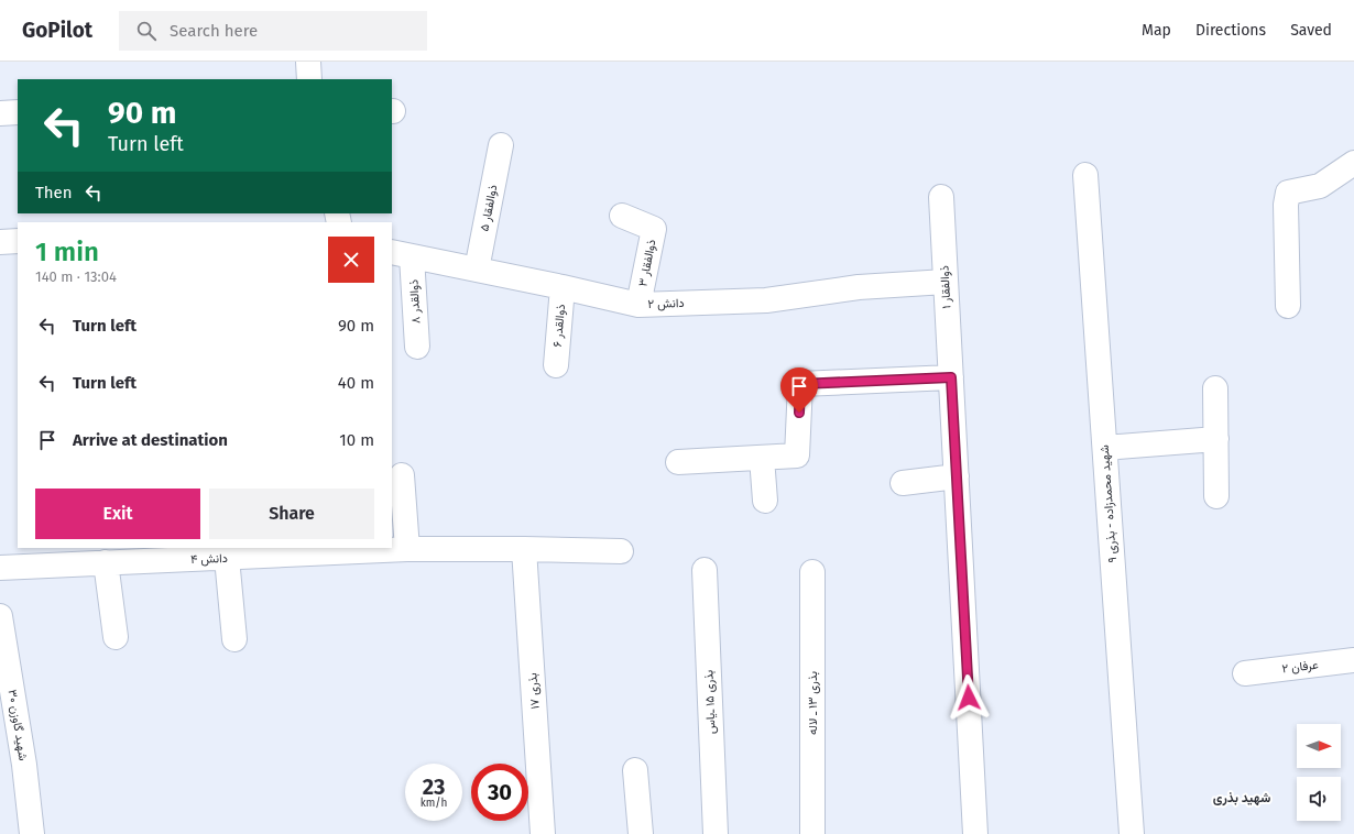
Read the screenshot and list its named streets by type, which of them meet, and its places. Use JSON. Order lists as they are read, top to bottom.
{
  "streets": {
    "street": [
      "ذوالفقار ۵",
      "ذوالفقار ۳",
      "ذوالفقار ۱",
      "ذوالقدر ۸",
      "دانش ۲",
      "ذوالقدر ۶",
      "شهید محمدزاده - بذری ۹",
      "دانش ۴",
      "عرفان ۲",
      "بذری ۱۷",
      "بذری ۱۵ ـ‌یاس",
      "بذری ۱۳ ـ لاله",
      "شهید گاوزن ۳۰"
    ]
  },
  "crossings": [
    ["ذوالفقار ۵", "دانش ۲"],
    ["ذوالفقار ۳", "دانش ۲"],
    ["ذوالفقار ۱", "دانش ۲"],
    ["ذوالقدر ۸", "دانش ۲"],
    ["دانش ۲", "ذوالقدر ۶"],
    ["دانش ۴", "بذری ۱۷"]
  ],
  "districts": ["شهید بذری"],
  "north": "right",
  "page": {
    "header": "GoPilot",
    "search": "Search here",
    "nav": ["Map", "Directions", "Saved"],
    "turn": ["90 m", "Turn left"],
    "then": "Then",
    "heading": ["1 min", "140 m · 13:04"],
    "list": [
      {
        "name": "Turn left",
        "value": "90 m"
      },
      {
        "name": "Turn left",
        "value": "40 m"
      },
      {
        "name": "Arrive at destination",
        "value": "10 m"
      }
    ],
    "buttons": ["Exit", "Share"],
    "speed": "23 km/h",
    "limit": "30"
  }
}
